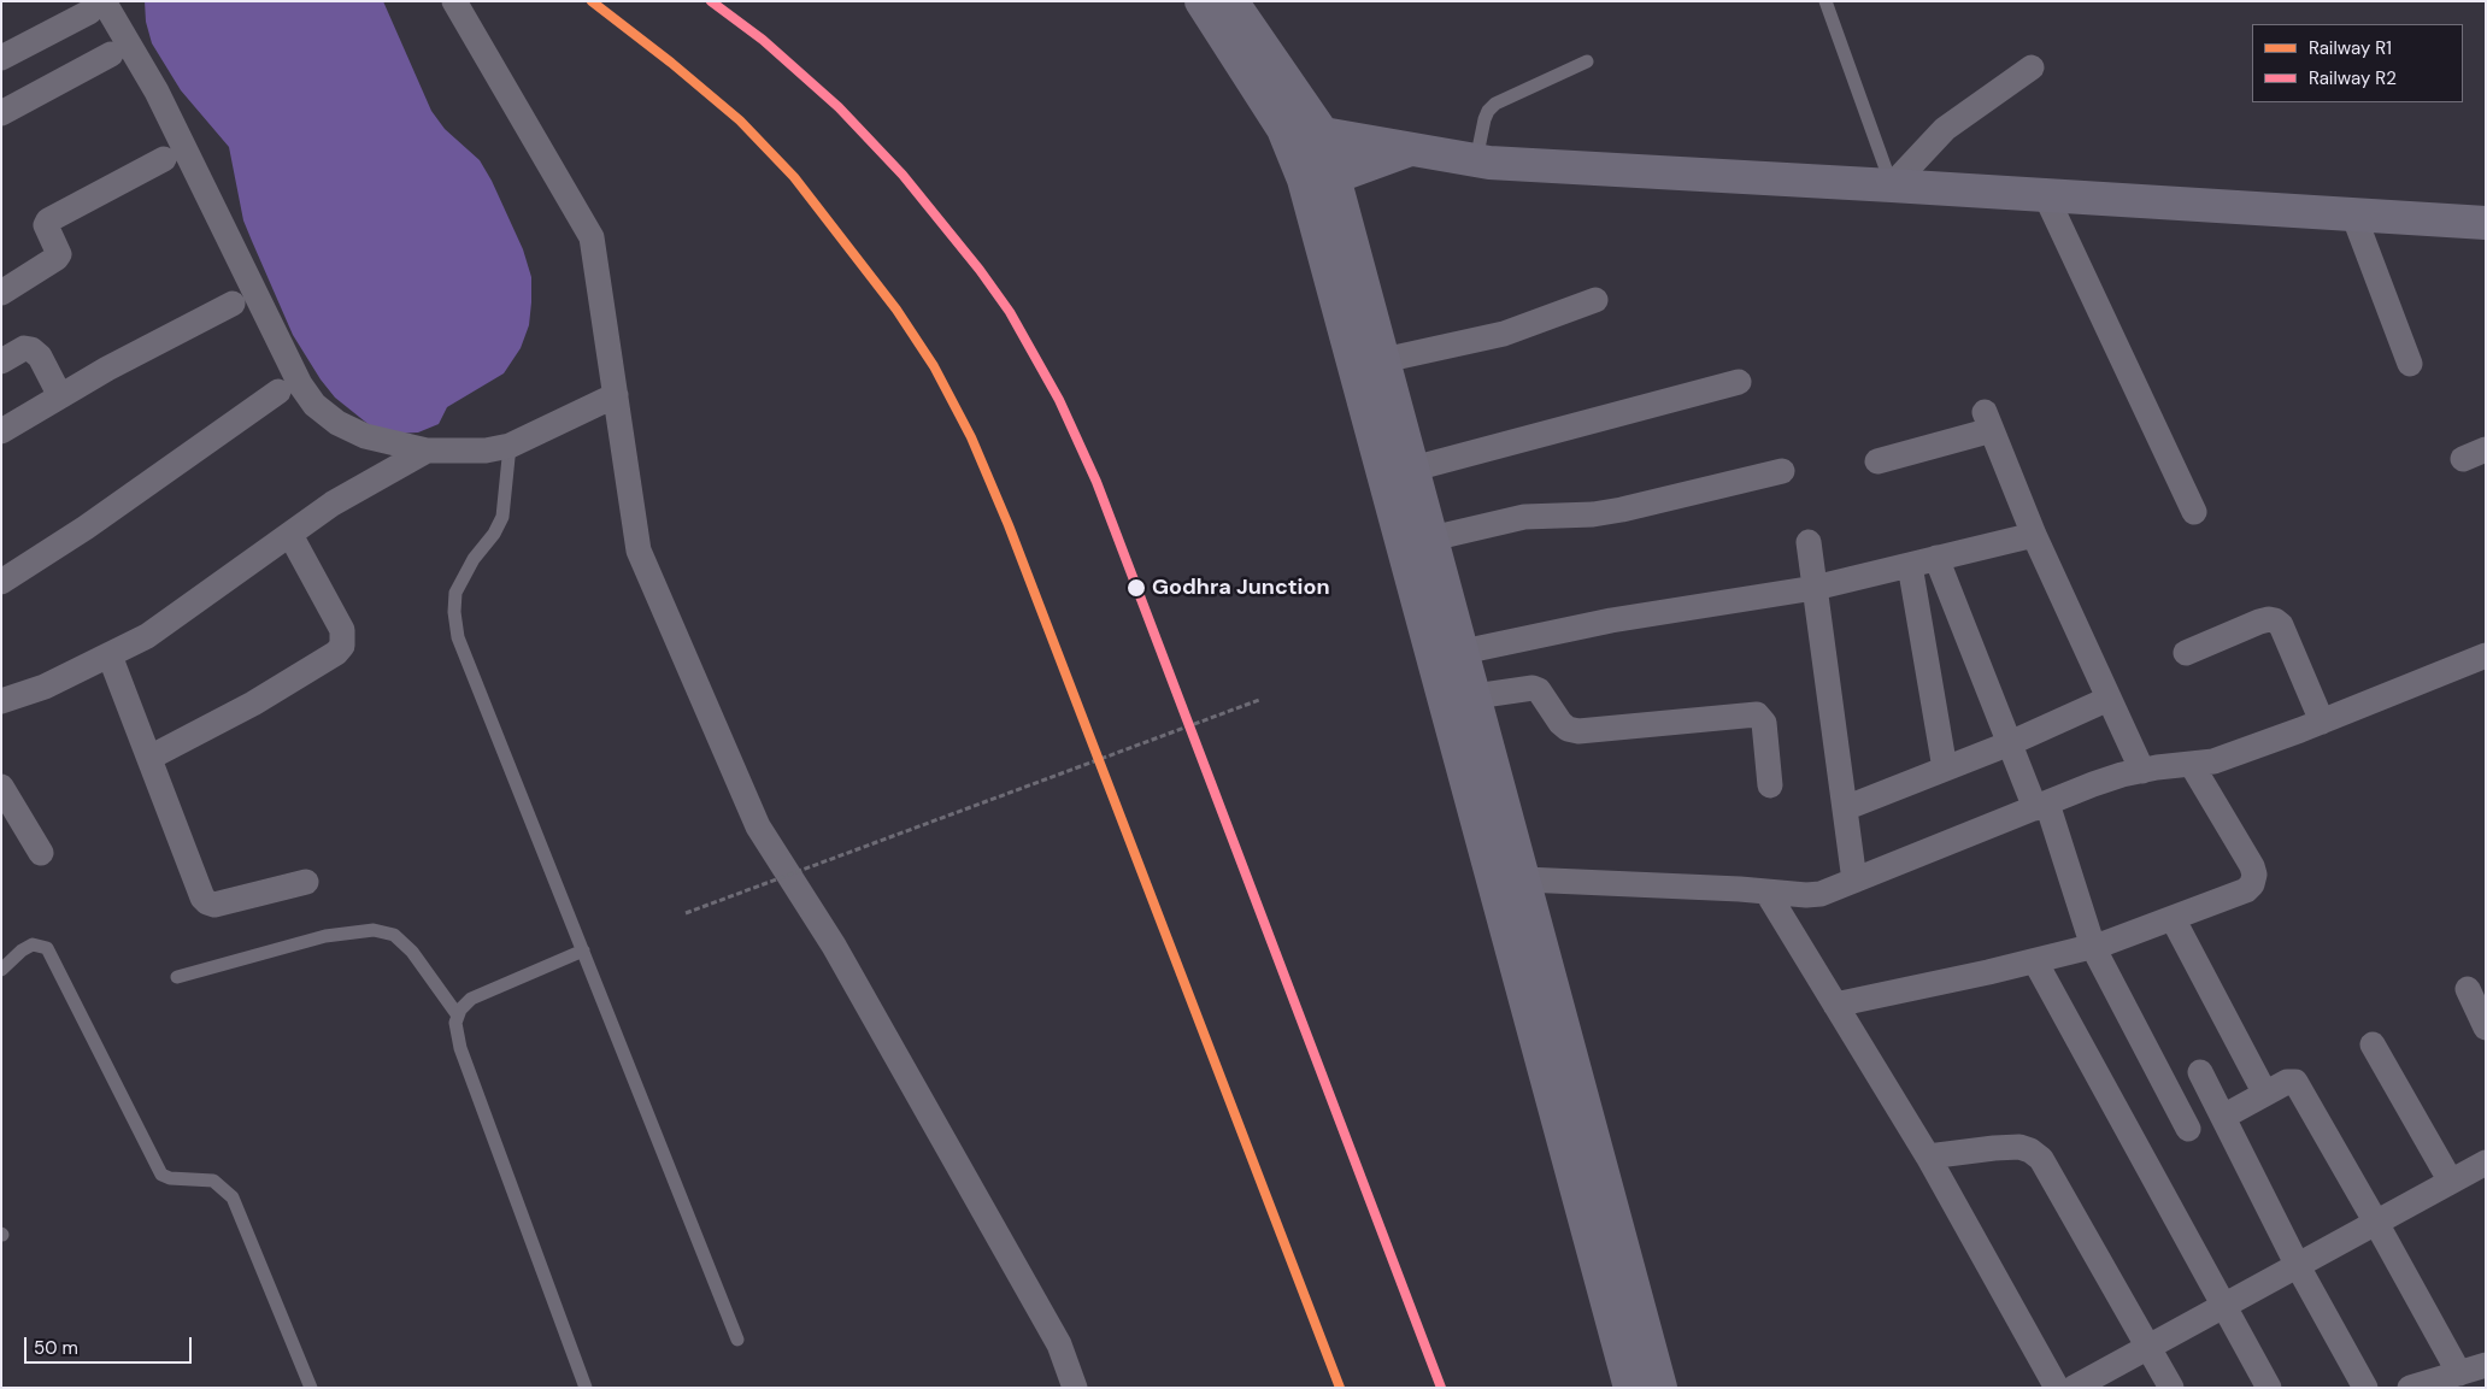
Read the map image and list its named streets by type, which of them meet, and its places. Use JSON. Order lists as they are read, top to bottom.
{
  "places": ["Godhra Junction"],
  "lines": ["rail line R1", "rail line R2"],
  "legend": ["Railway R1", "Railway R2"],
  "scale_bar": "50 m"
}
